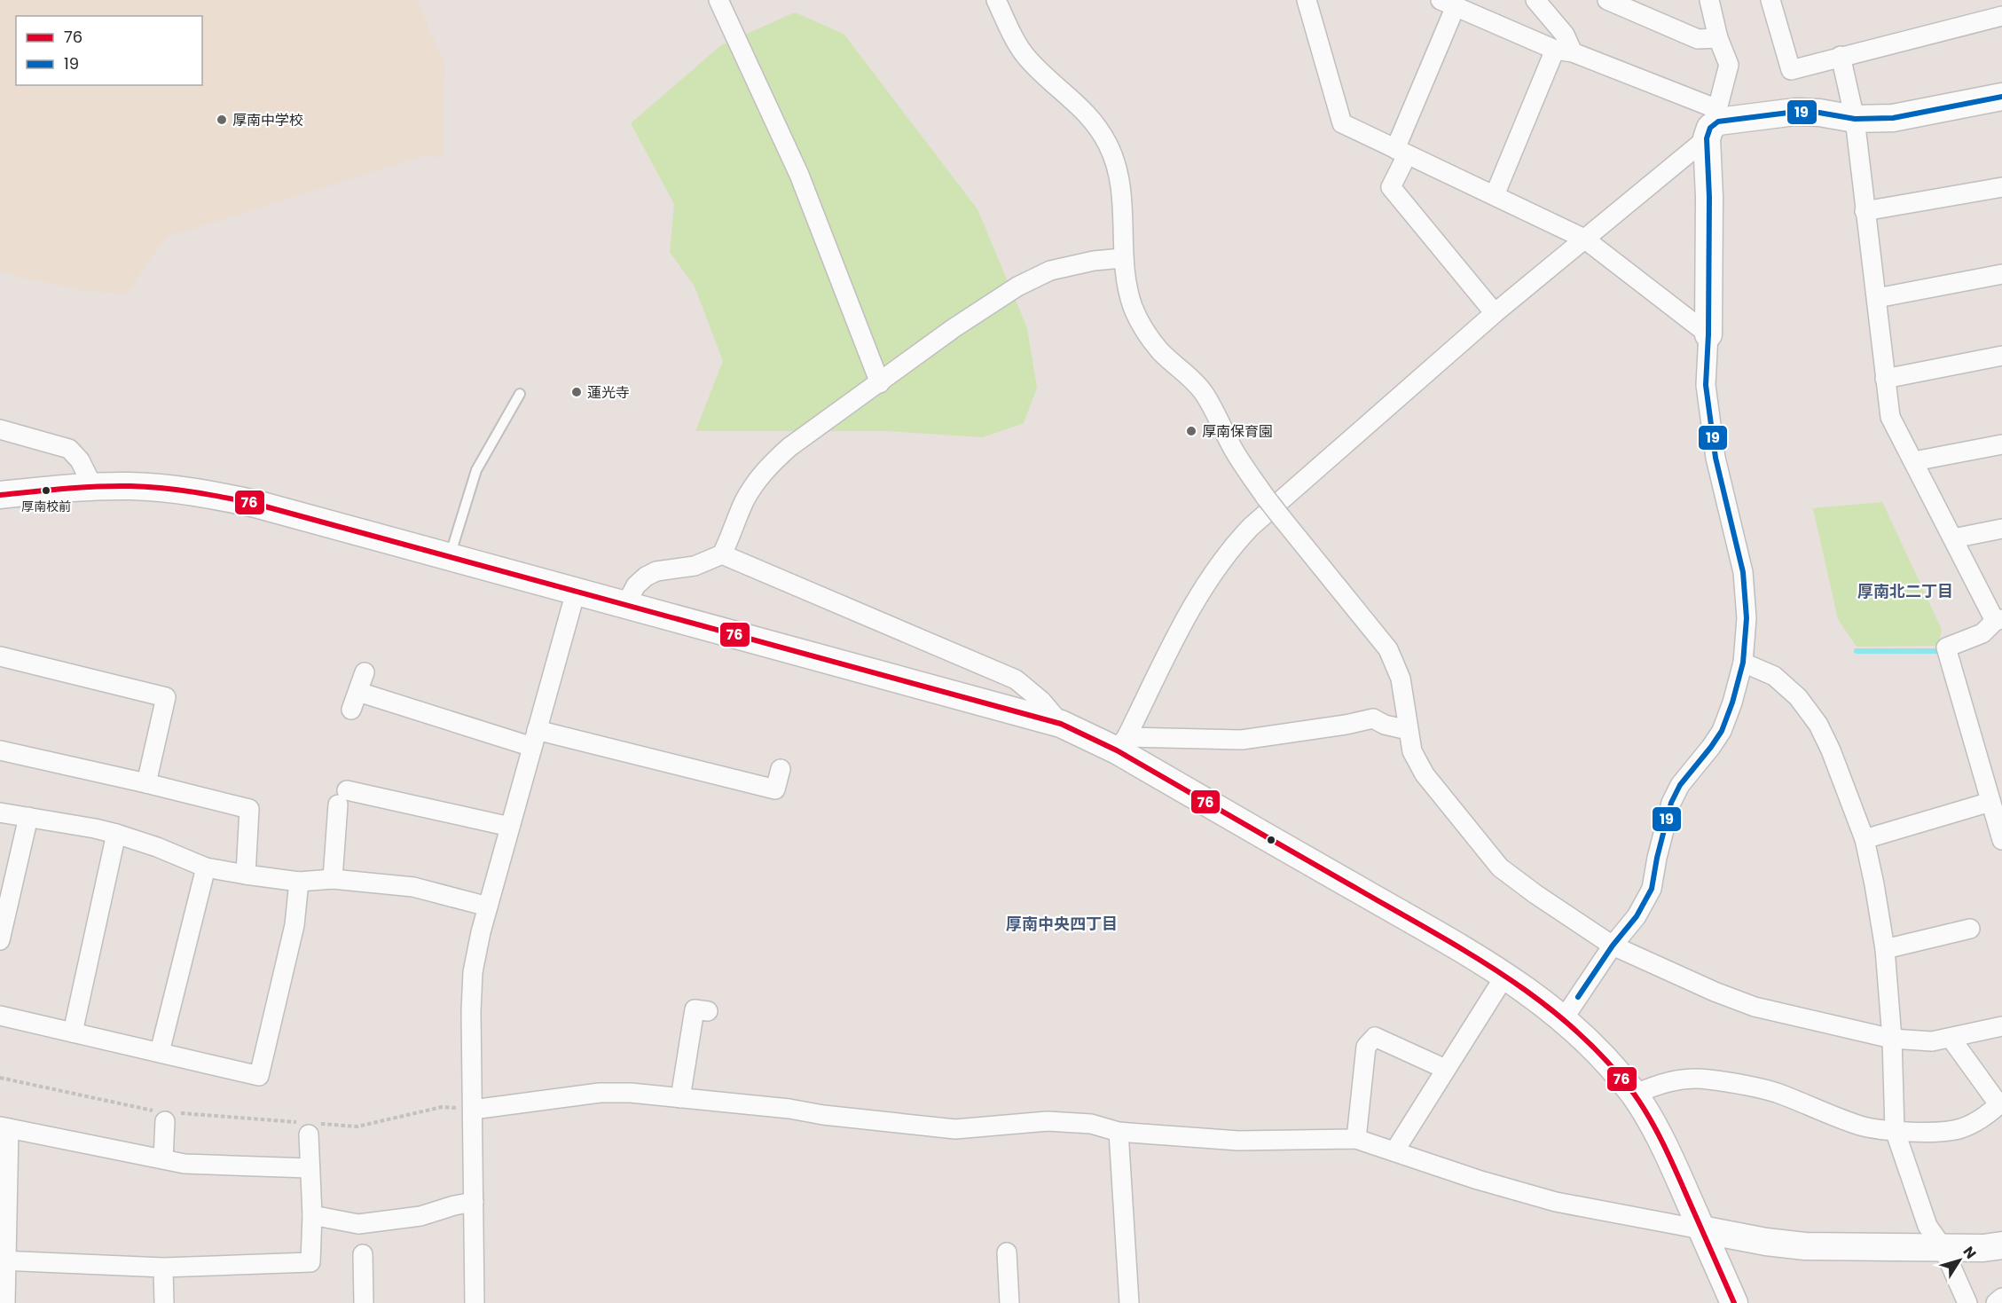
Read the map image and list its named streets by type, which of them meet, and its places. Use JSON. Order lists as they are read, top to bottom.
{
  "districts": ["厚南北二丁目", "厚南中央四丁目"],
  "places": [
    "厚南中学校",
    "蓮光寺",
    "厚南保育園",
    "厚南校前"
  ],
  "lines": ["transit line 19", "transit line 76"],
  "legend": ["76", "19"],
  "north": "top right"
}
